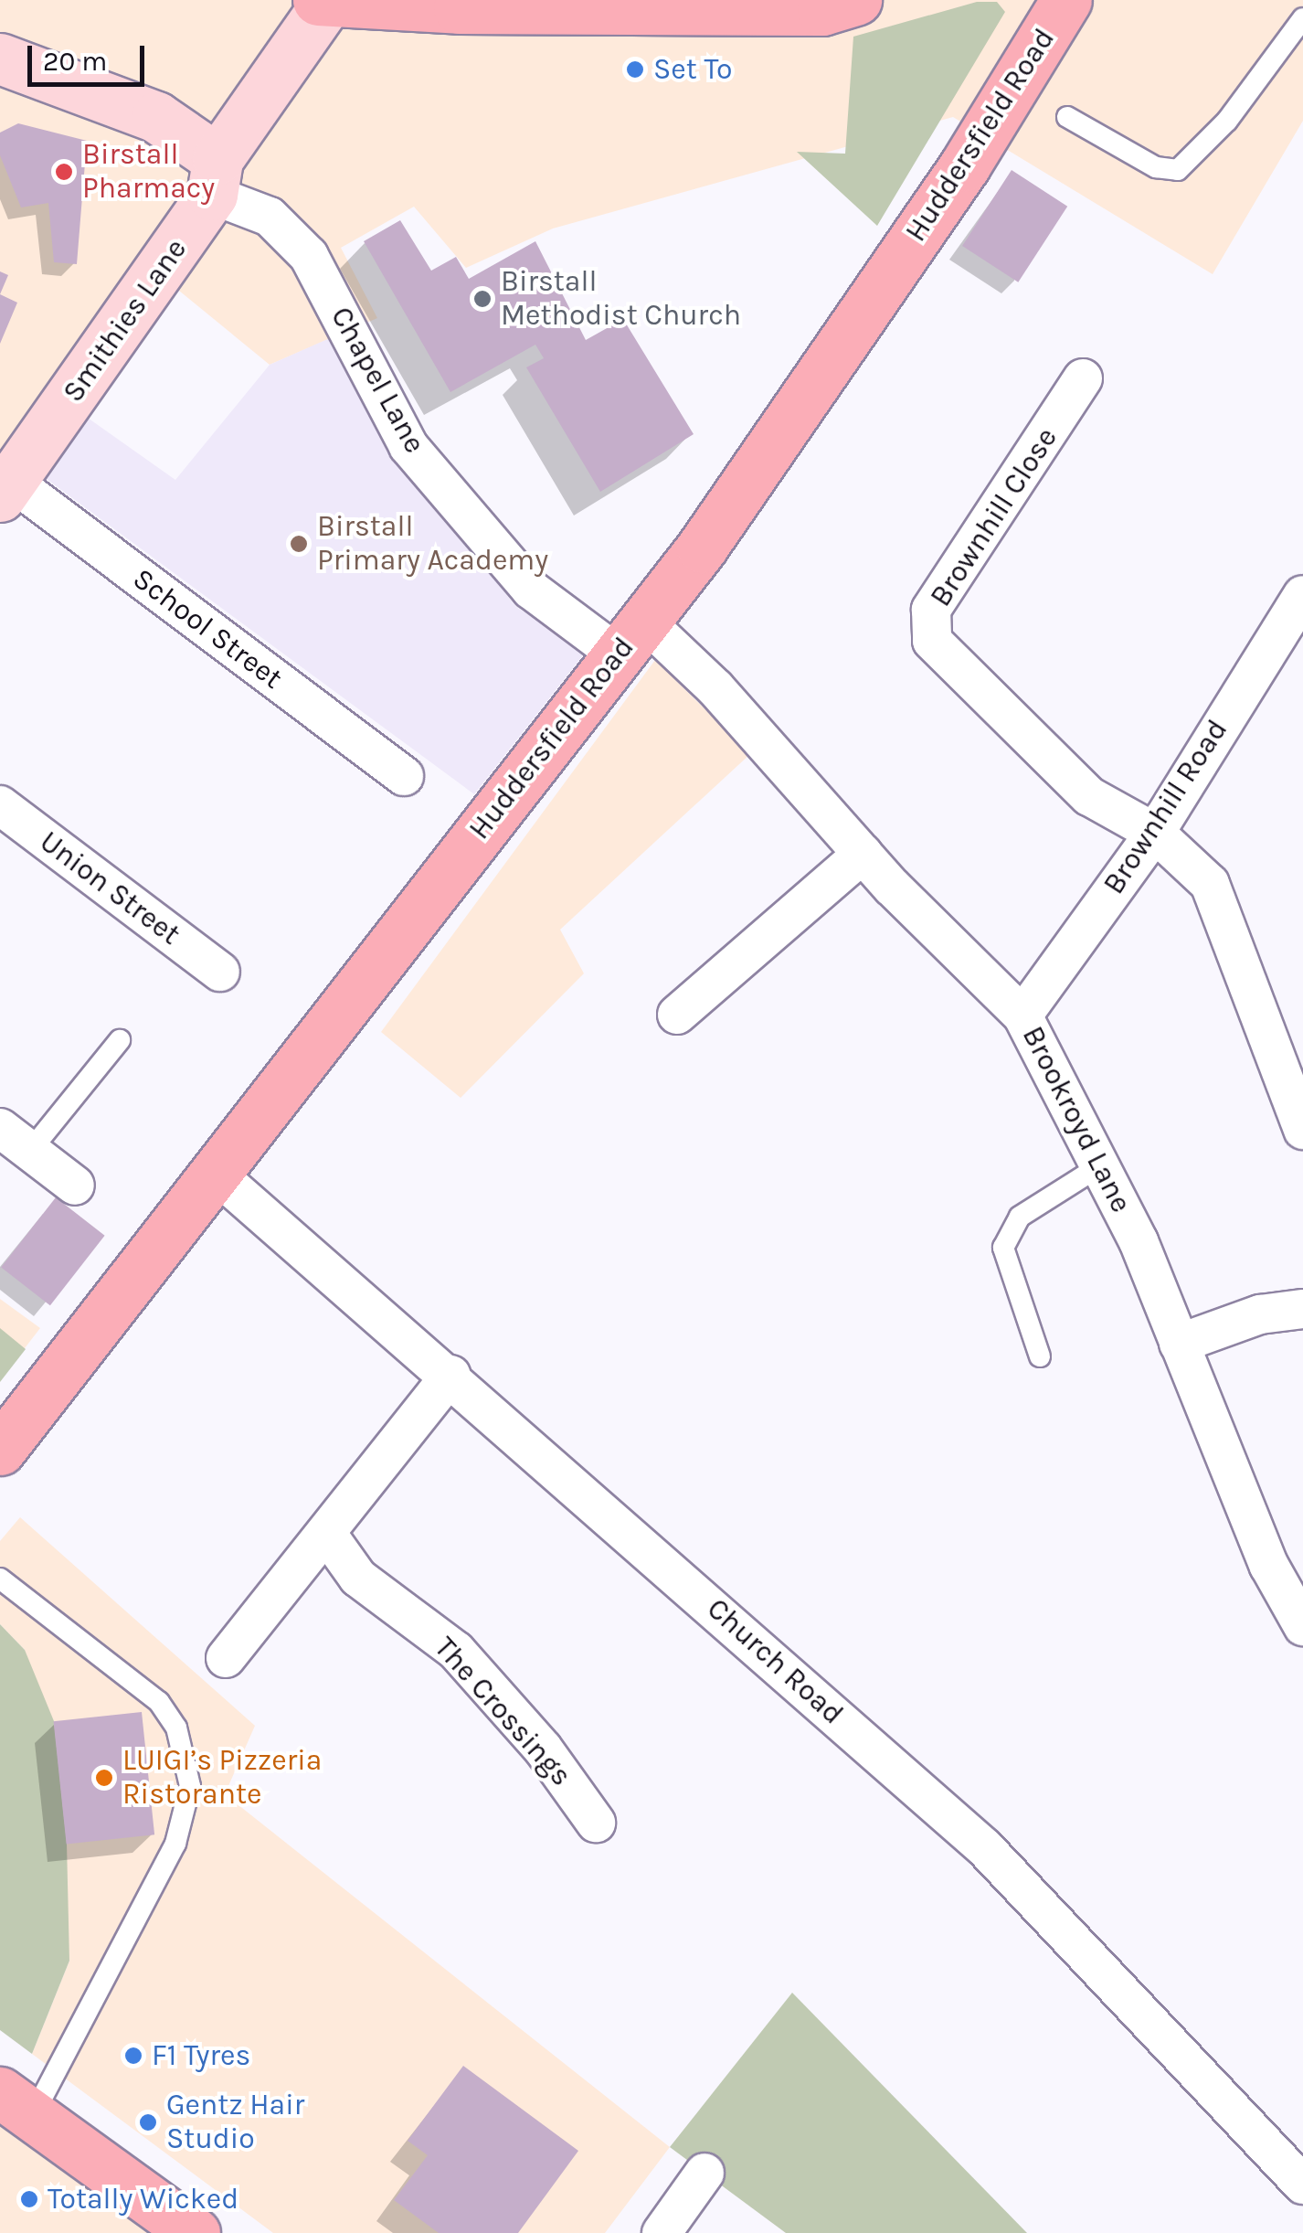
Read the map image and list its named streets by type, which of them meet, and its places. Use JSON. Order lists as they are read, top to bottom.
{
  "streets": {
    "main road": ["Huddersfield Road"],
    "street": [
      "Smithies Lane",
      "Chapel Lane",
      "Brownhill Close",
      "School Street",
      "Brownhill Road",
      "Union Street",
      "Brookroyd Lane",
      "Church Road",
      "The Crossings"
    ]
  },
  "crossings": [
    ["Huddersfield Road", "Chapel Lane"],
    ["Huddersfield Road", "Brookroyd Lane"],
    ["Huddersfield Road", "Church Road"],
    ["Smithies Lane", "Chapel Lane"],
    ["Smithies Lane", "School Street"],
    ["Chapel Lane", "Brookroyd Lane"],
    ["Brownhill Close", "Brownhill Road"],
    ["Brownhill Road", "Brookroyd Lane"]
  ],
  "places": [
    "Set To",
    "Birstall Pharmacy",
    "Birstall Methodist Church",
    "Birstall Primary Academy",
    "LUIGI’s Pizzeria Ristorante",
    "F1 Tyres",
    "Gentz Hair Studio",
    "Totally Wicked"
  ],
  "scale_bar": "20 m"
}
